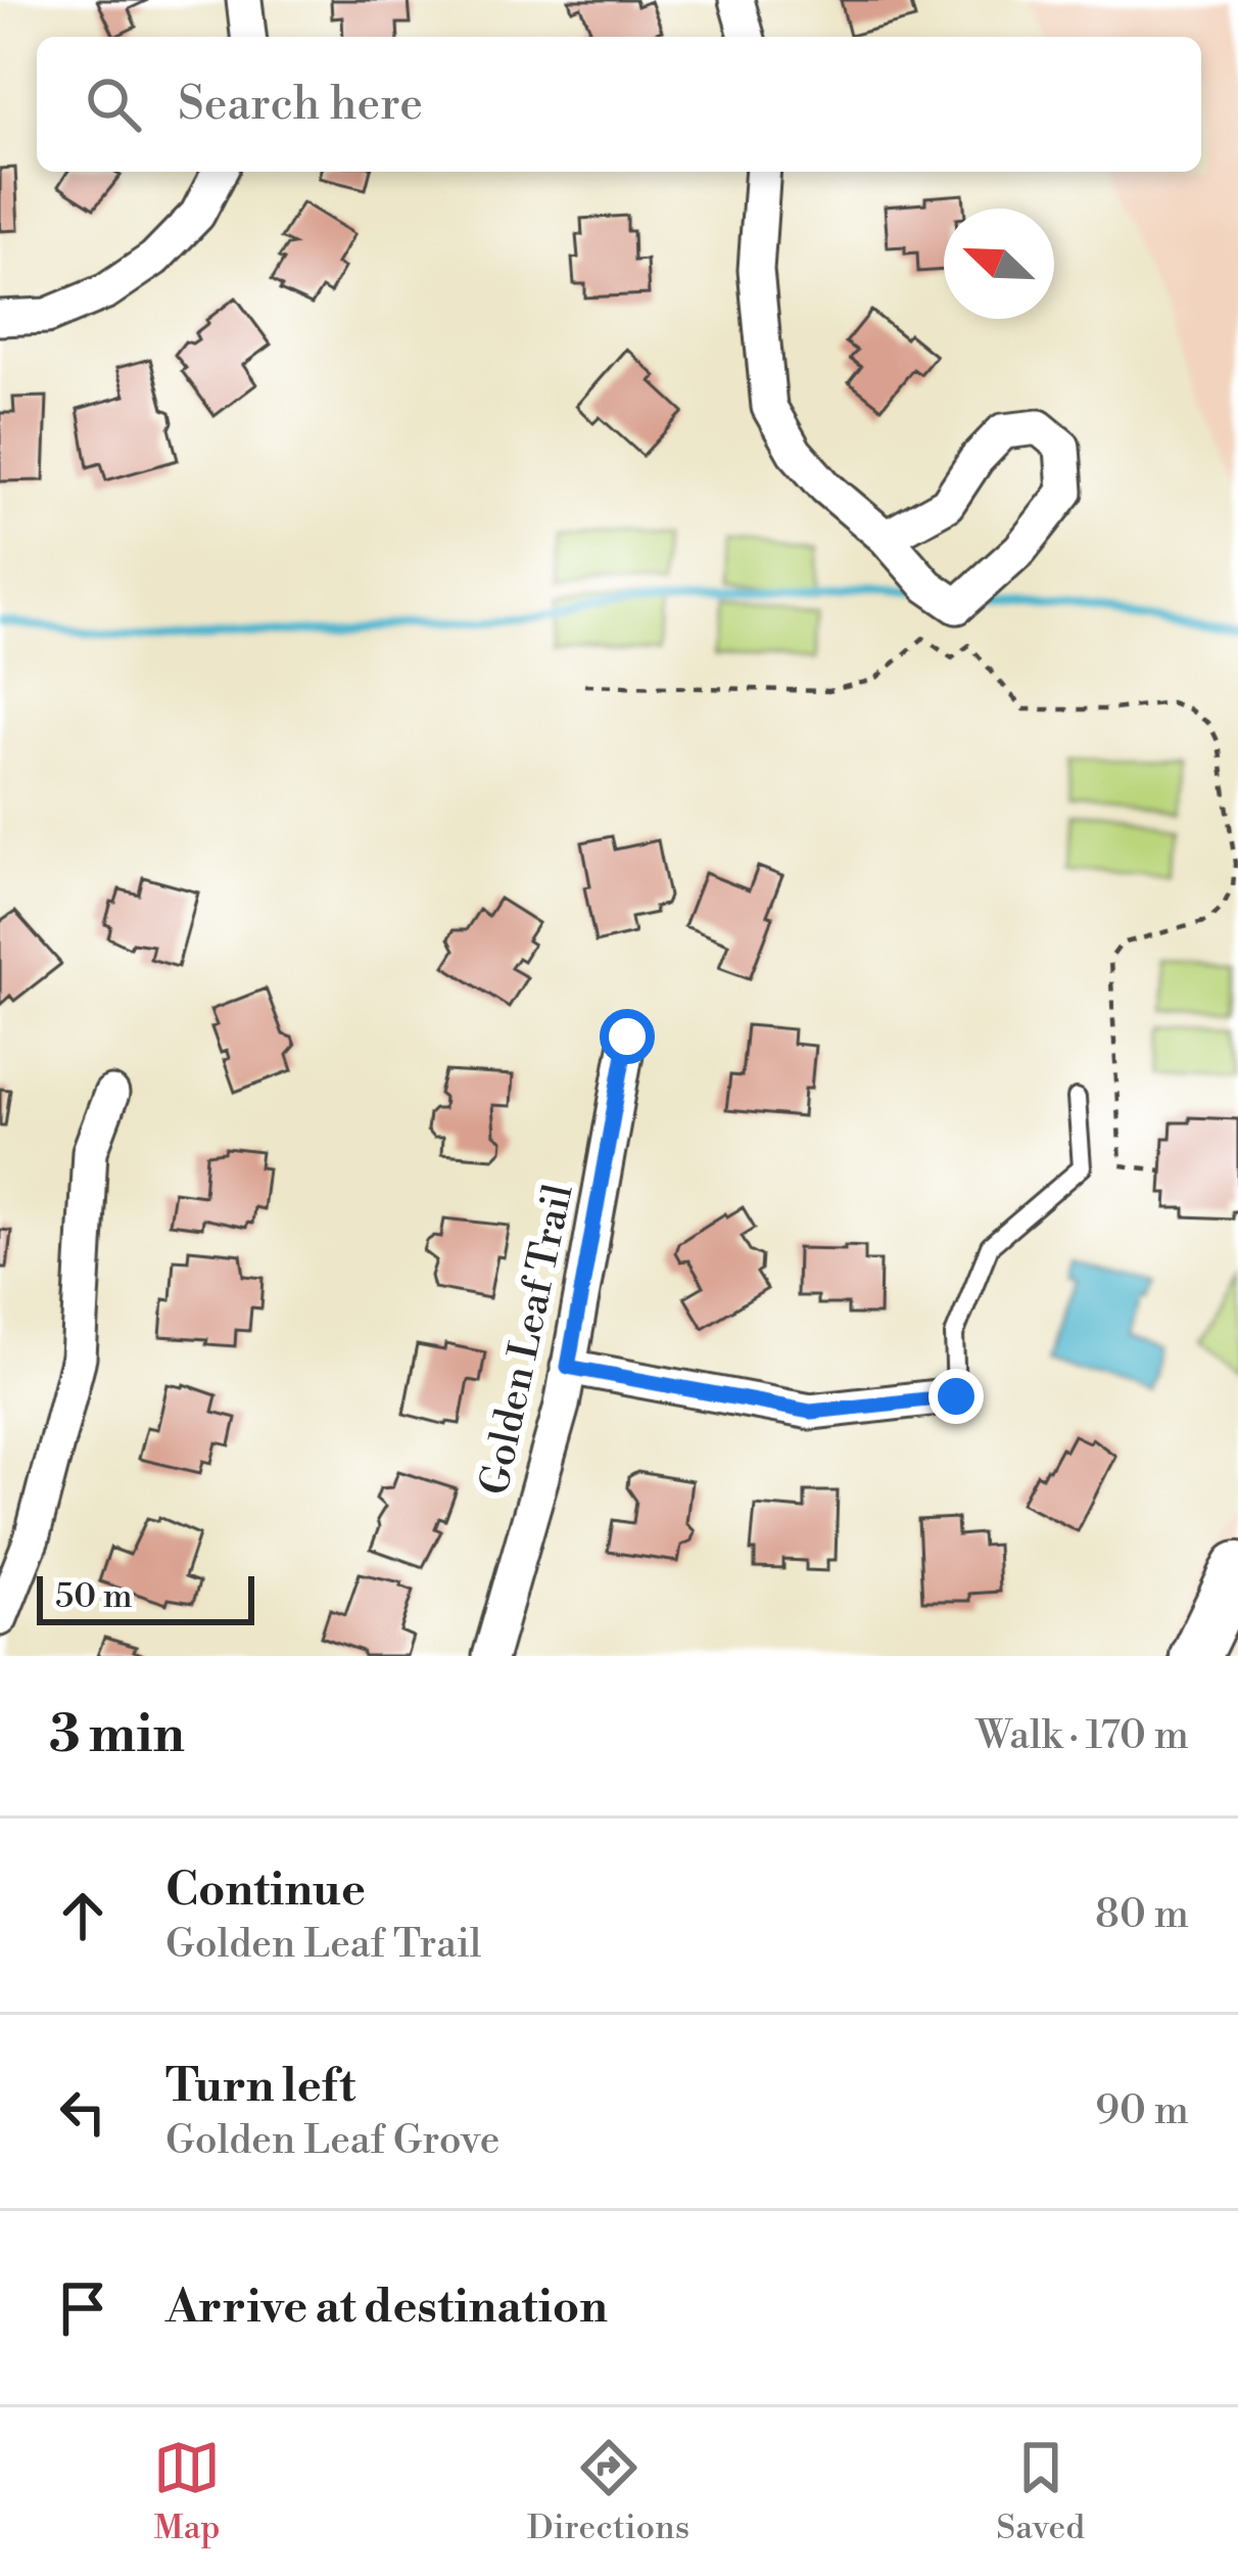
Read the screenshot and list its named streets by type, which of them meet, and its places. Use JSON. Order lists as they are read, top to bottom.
{
  "streets": {
    "street": ["Golden Leaf Trail"]
  },
  "scale_bar": "50 m",
  "north": "top left",
  "page": {
    "search": "Search here",
    "scale": "50 m",
    "heading": ["3 min", "Walk · 170 m"],
    "list": [
      ["Continue", "Golden Leaf Trail", "80 m"],
      ["Turn left", "Golden Leaf Grove", "90 m"],
      "Arrive at destination"
    ],
    "nav": ["Map", "Directions", "Saved"]
  }
}
